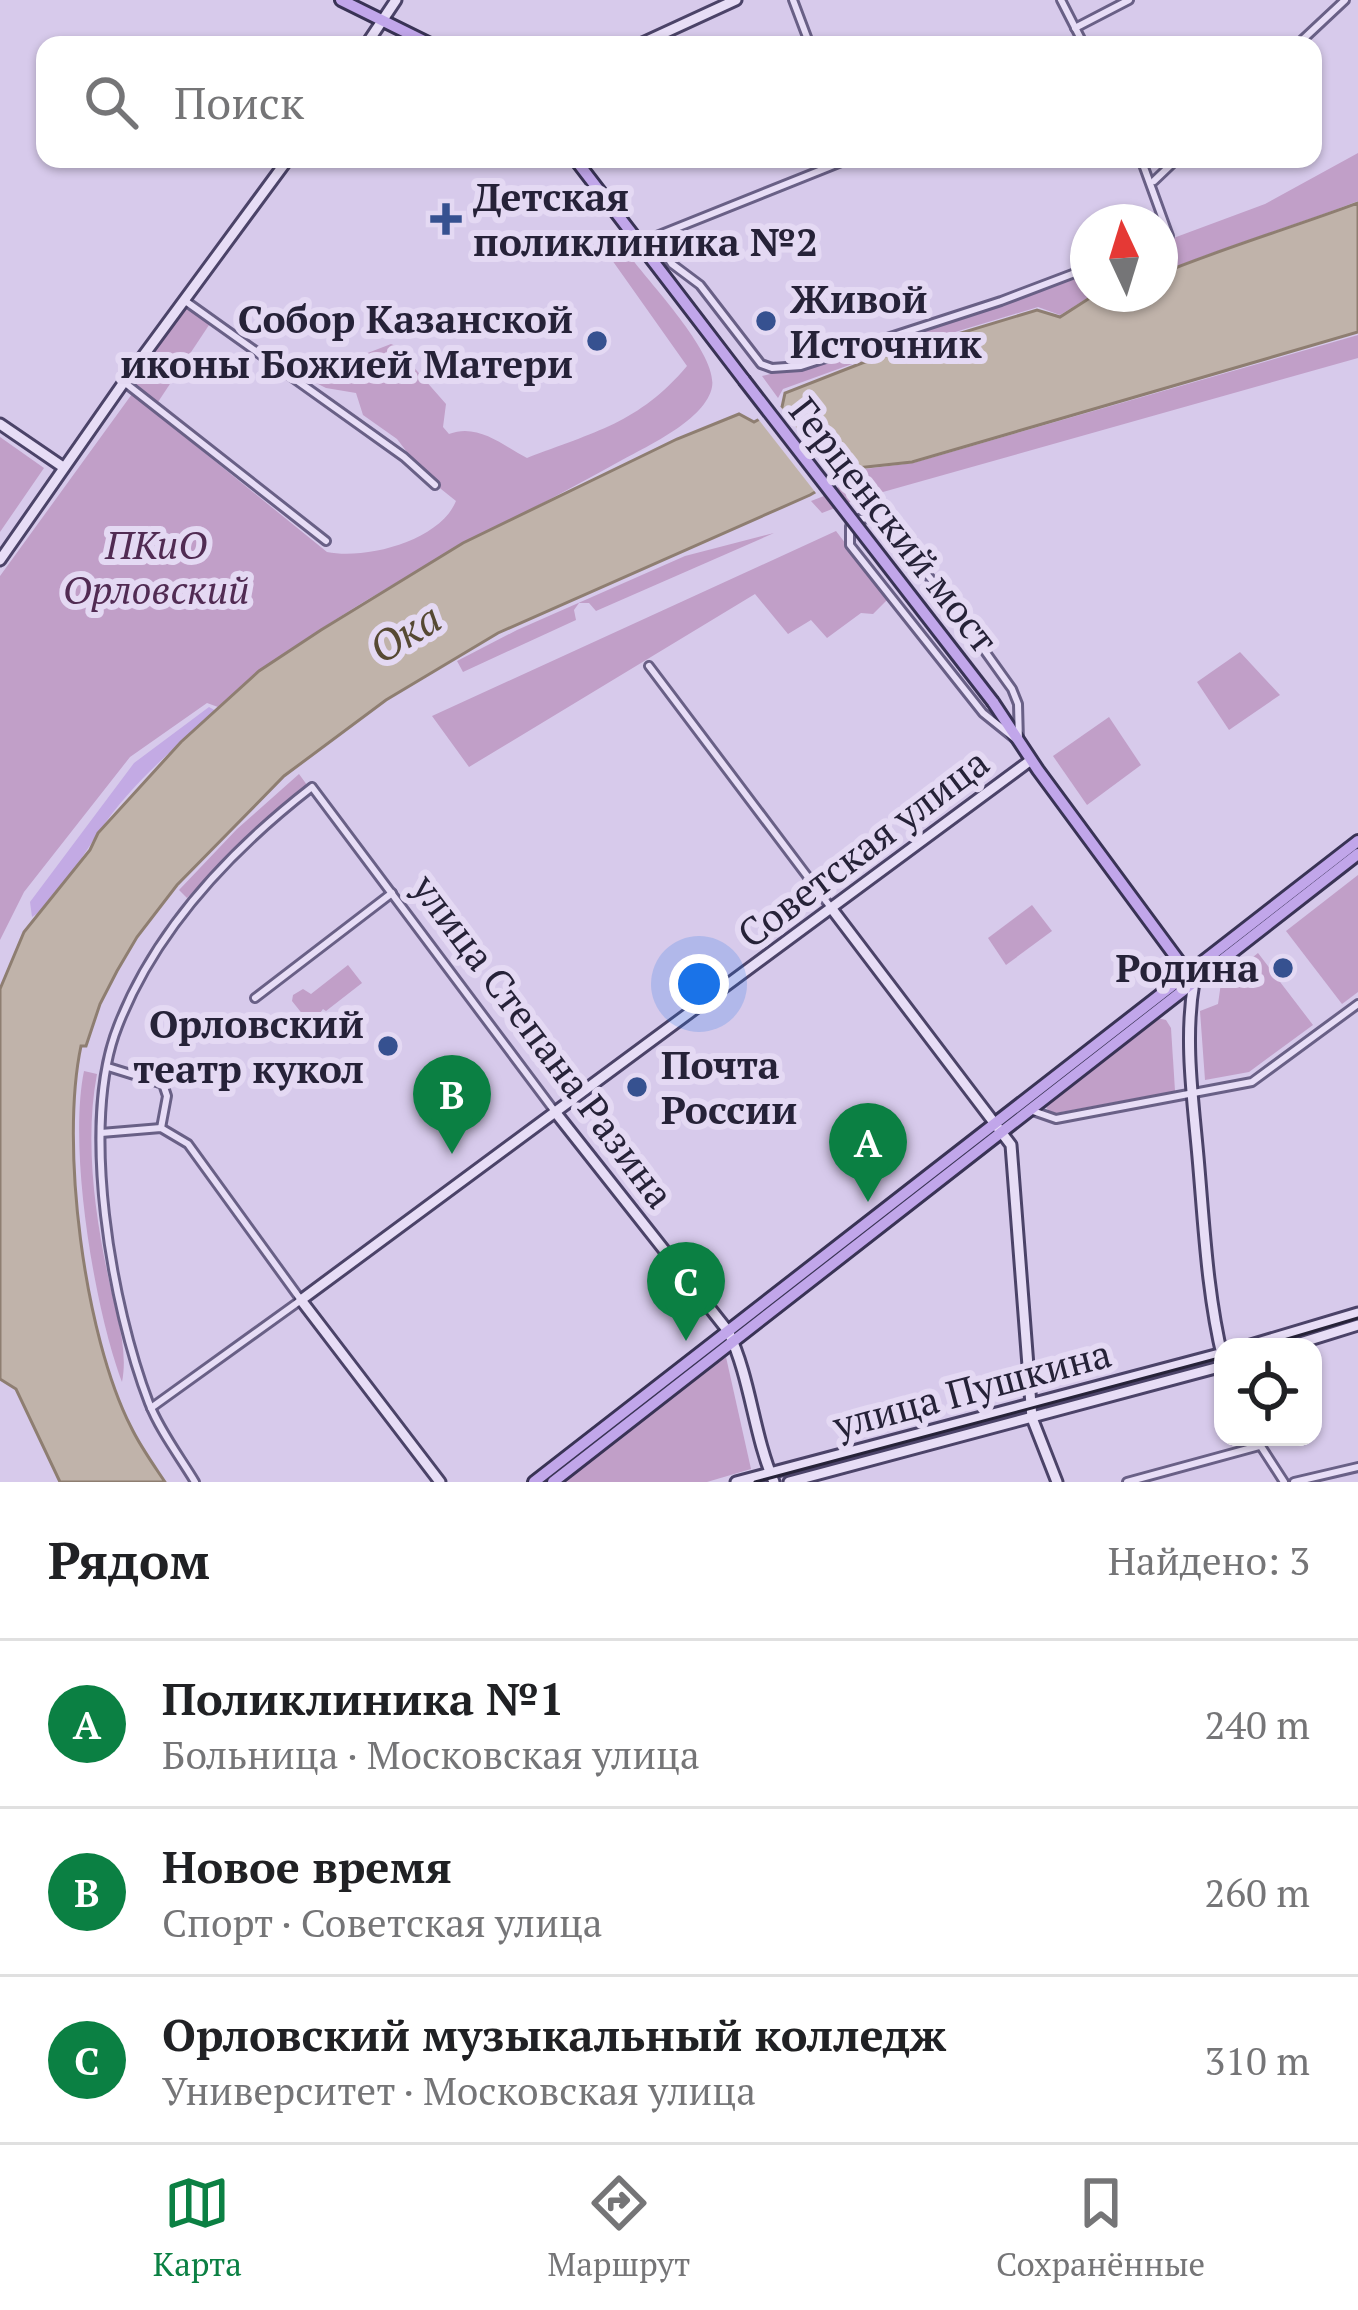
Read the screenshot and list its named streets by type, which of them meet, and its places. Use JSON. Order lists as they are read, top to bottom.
{
  "streets": {
    "main road": ["Герценский мост"],
    "street": ["Советская улица", "улица Степана Разина", "улица Пушкина"]
  },
  "crossings": [
    ["Герценский мост", "Советская улица"],
    ["Советская улица", "улица Степана Разина"]
  ],
  "water": ["Ока"],
  "parks": ["ПКиО Орловский"],
  "places": {
    "health": ["Детская поликлиника №2"],
    "other": [
      "Живой Источник",
      "Собор Казанской иконы Божией Матери",
      "Родина",
      "Орловский театр кукол",
      "Почта России"
    ]
  },
  "north": "top",
  "page": {
    "search": "Поиск",
    "pins": ["B", "A", "C"],
    "heading": ["Рядом", "Найдено: 3"],
    "list": [
      {
        "mark": "A",
        "name": "Поликлиника №1",
        "note": "Больница · Московская улица",
        "value": "240 m"
      },
      {
        "mark": "B",
        "name": "Новое время",
        "note": "Спорт · Советская улица",
        "value": "260 m"
      },
      {
        "mark": "C",
        "name": "Орловский музыкальный колледж",
        "note": "Университет · Московская улица",
        "value": "310 m"
      }
    ],
    "nav": ["Карта", "Маршрут", "Сохранённые"]
  }
}
